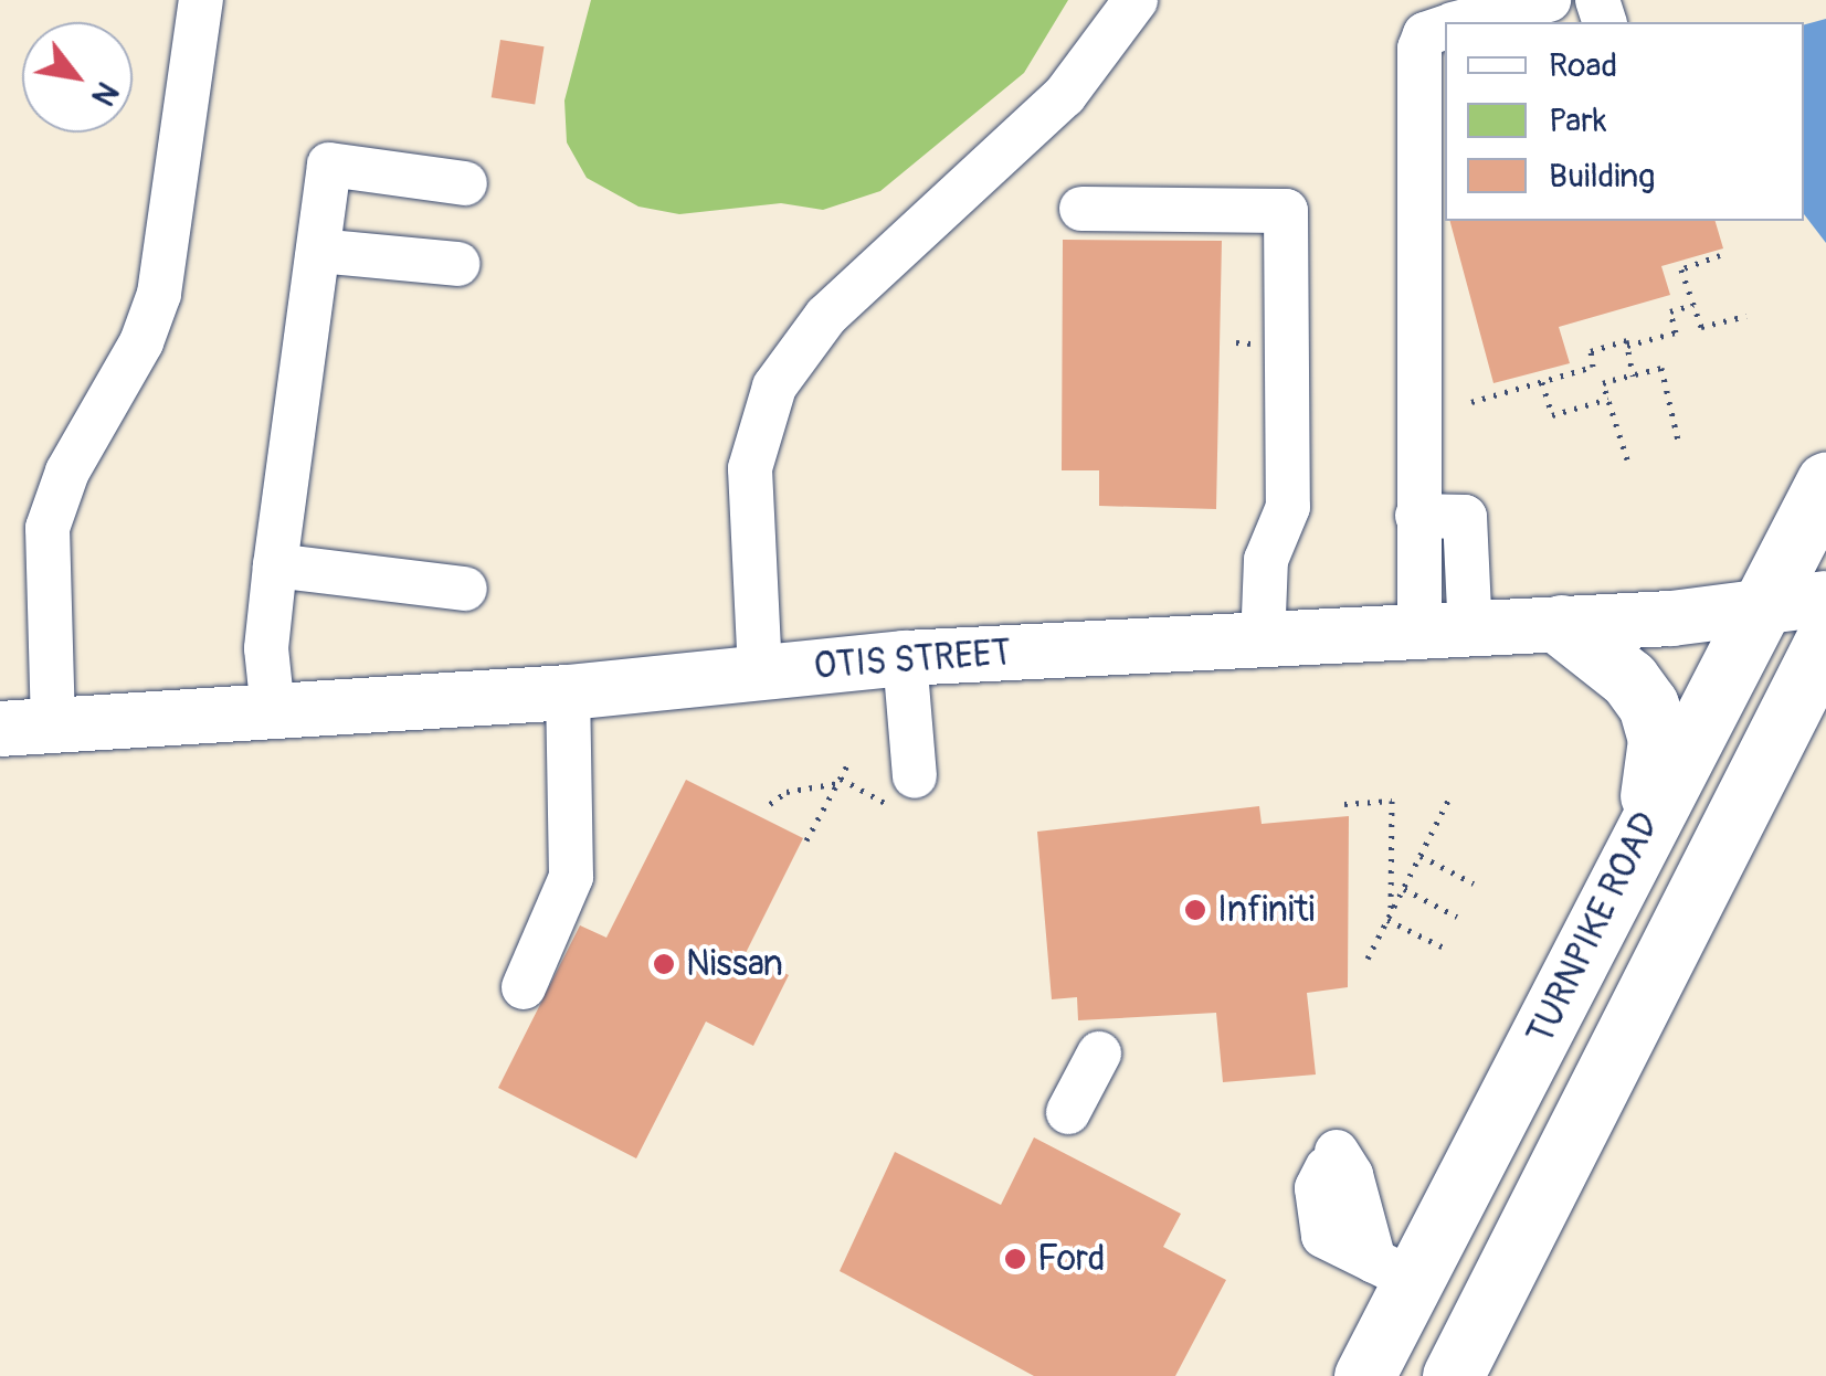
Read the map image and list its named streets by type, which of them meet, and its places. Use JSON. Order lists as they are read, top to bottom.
{
  "streets": {
    "highway": ["TURNPIKE ROAD"],
    "main road": ["OTIS STREET"]
  },
  "crossings": [
    ["OTIS STREET", "TURNPIKE ROAD"]
  ],
  "places": ["Infiniti", "Nissan", "Ford"],
  "legend": ["Road", "Park", "Building"],
  "north": "bottom right"
}
